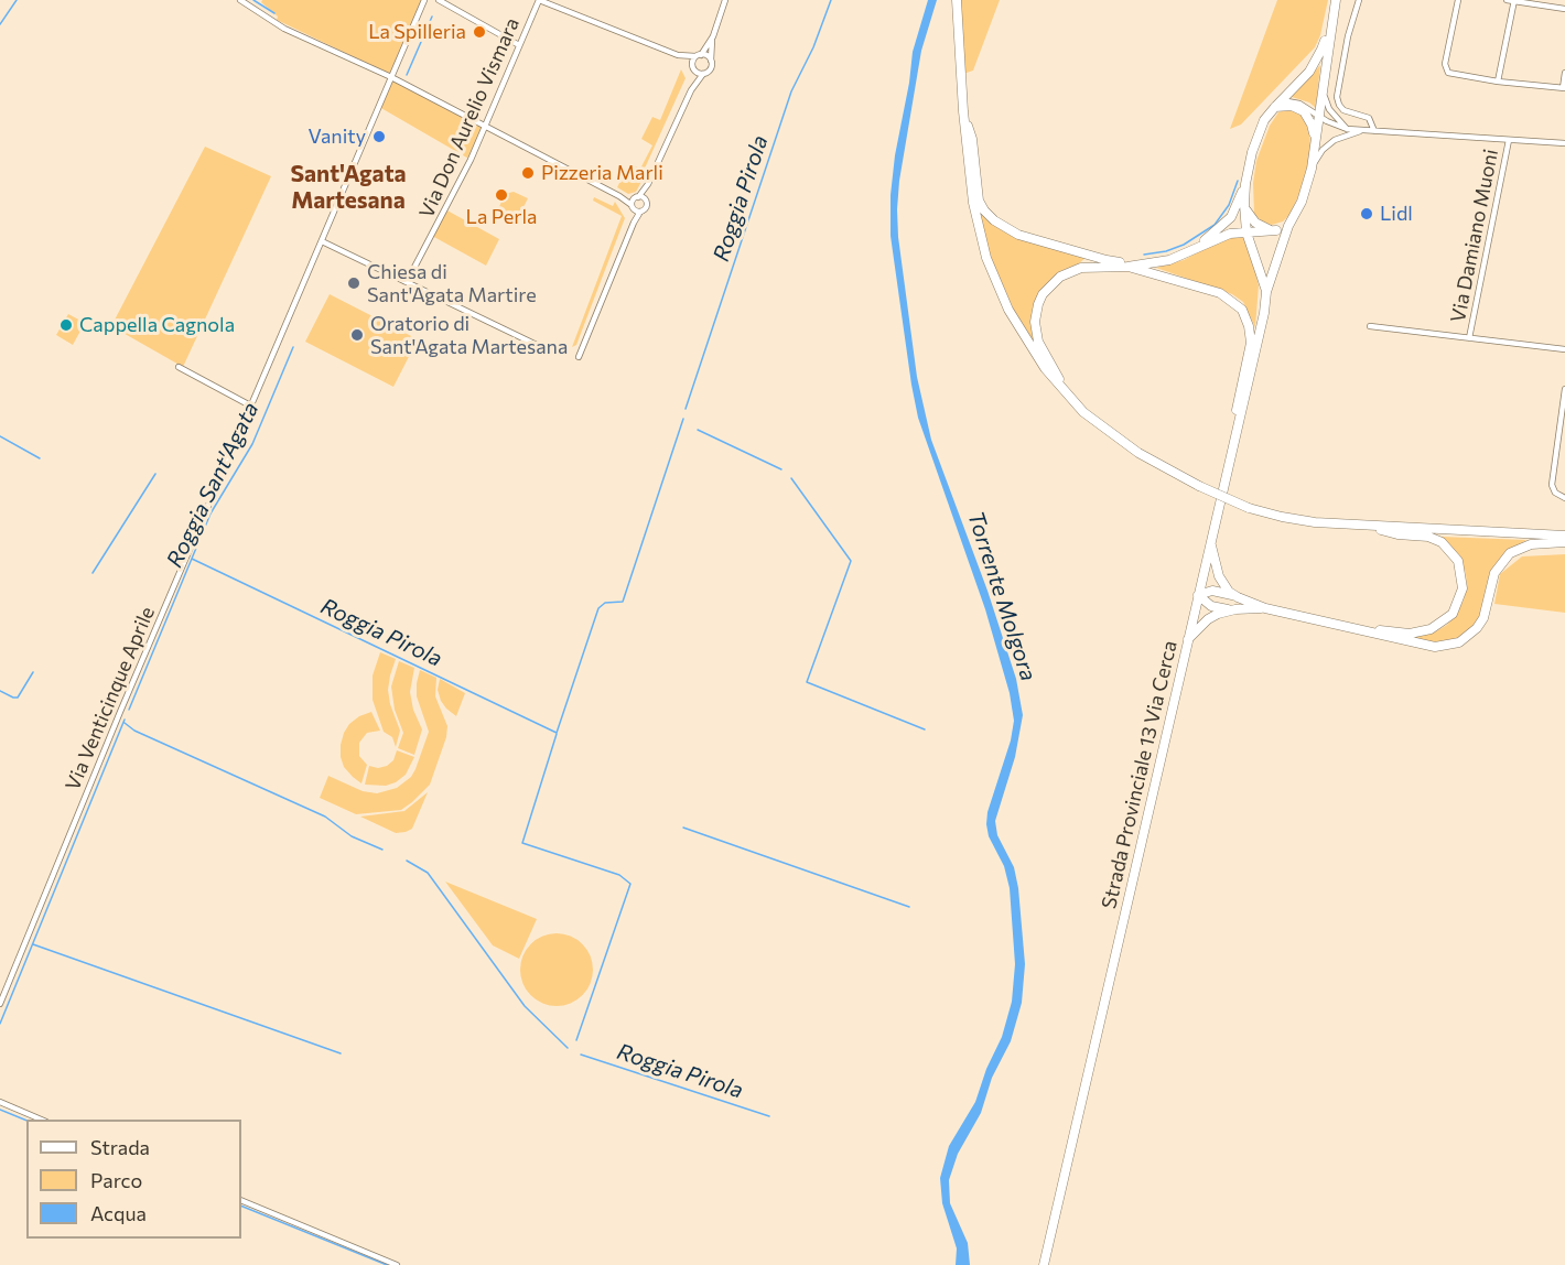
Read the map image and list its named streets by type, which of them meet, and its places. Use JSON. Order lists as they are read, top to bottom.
{
  "streets": {
    "main road": ["Strada Provinciale 13 Via Cerca"],
    "street": ["Via Don Aurelio Vismara", "Via Damiano Muoni", "Via Venticinque Aprile"]
  },
  "districts": ["Sant'Agata Martesana"],
  "water": ["Roggia Pirola", "Roggia Sant'Agata", "Torrente Molgora"],
  "places": [
    "La Spilleria",
    "Vanity",
    "Pizzeria Marli",
    "La Perla",
    "Lidl",
    "Chiesa di Sant'Agata Martire",
    "Cappella Cagnola",
    "Oratorio di Sant'Agata Martesana"
  ],
  "legend": ["Strada", "Parco", "Acqua"]
}
